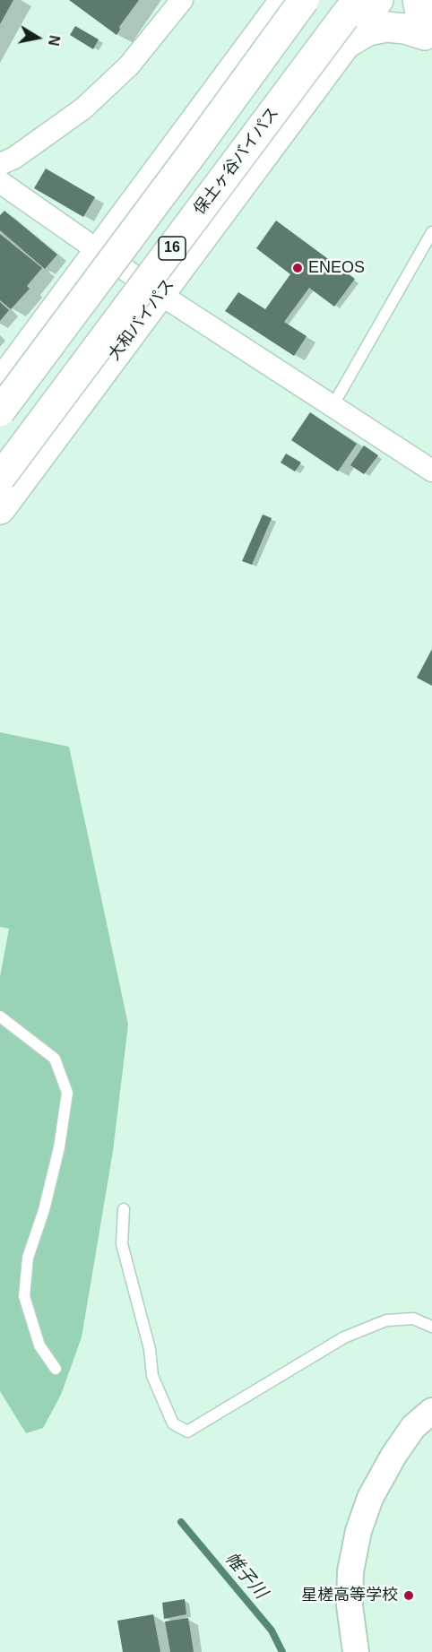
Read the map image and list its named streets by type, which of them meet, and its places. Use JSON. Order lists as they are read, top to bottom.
{
  "streets": {
    "highway": ["保土ヶ谷バイパス", "16", "大和バイパス"]
  },
  "crossings": [
    ["保土ヶ谷バイパス", "大和バイパス"]
  ],
  "water": ["帷子川"],
  "places": ["ENEOS", "星槎高等学校"],
  "north": "right"
}
